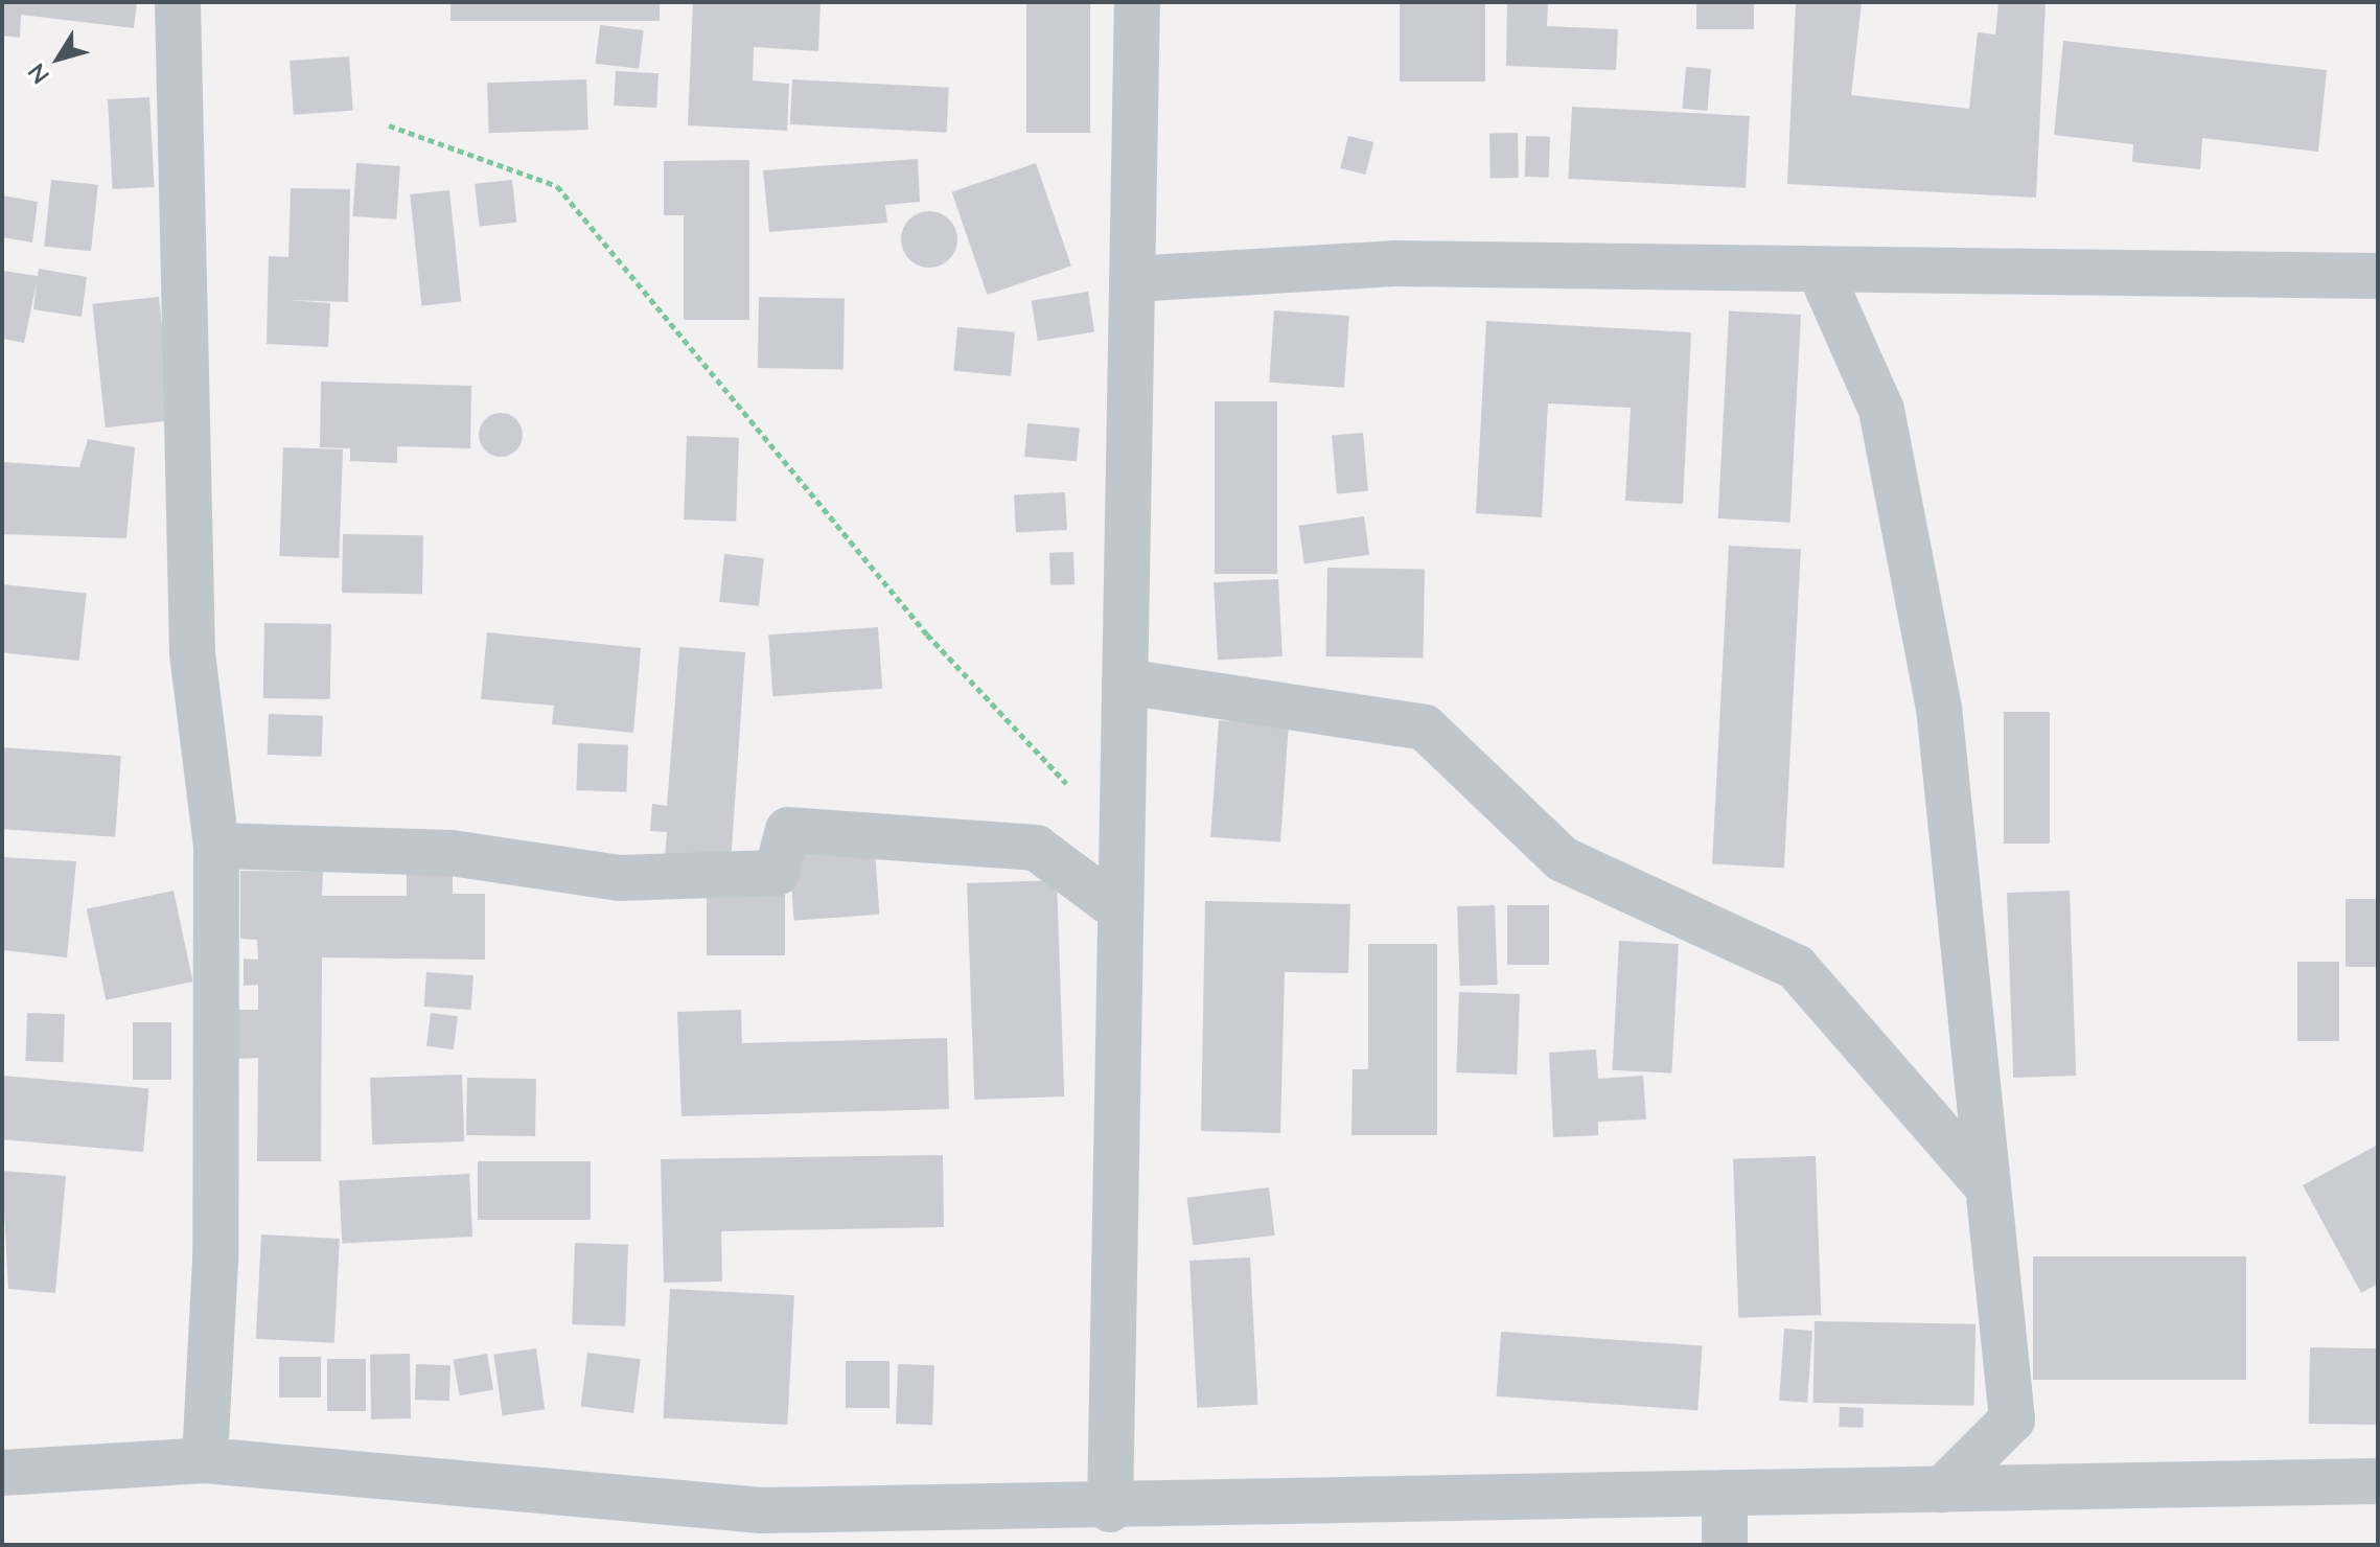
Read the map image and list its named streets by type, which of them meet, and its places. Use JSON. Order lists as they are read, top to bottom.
{
  "north": "bottom left"
}
